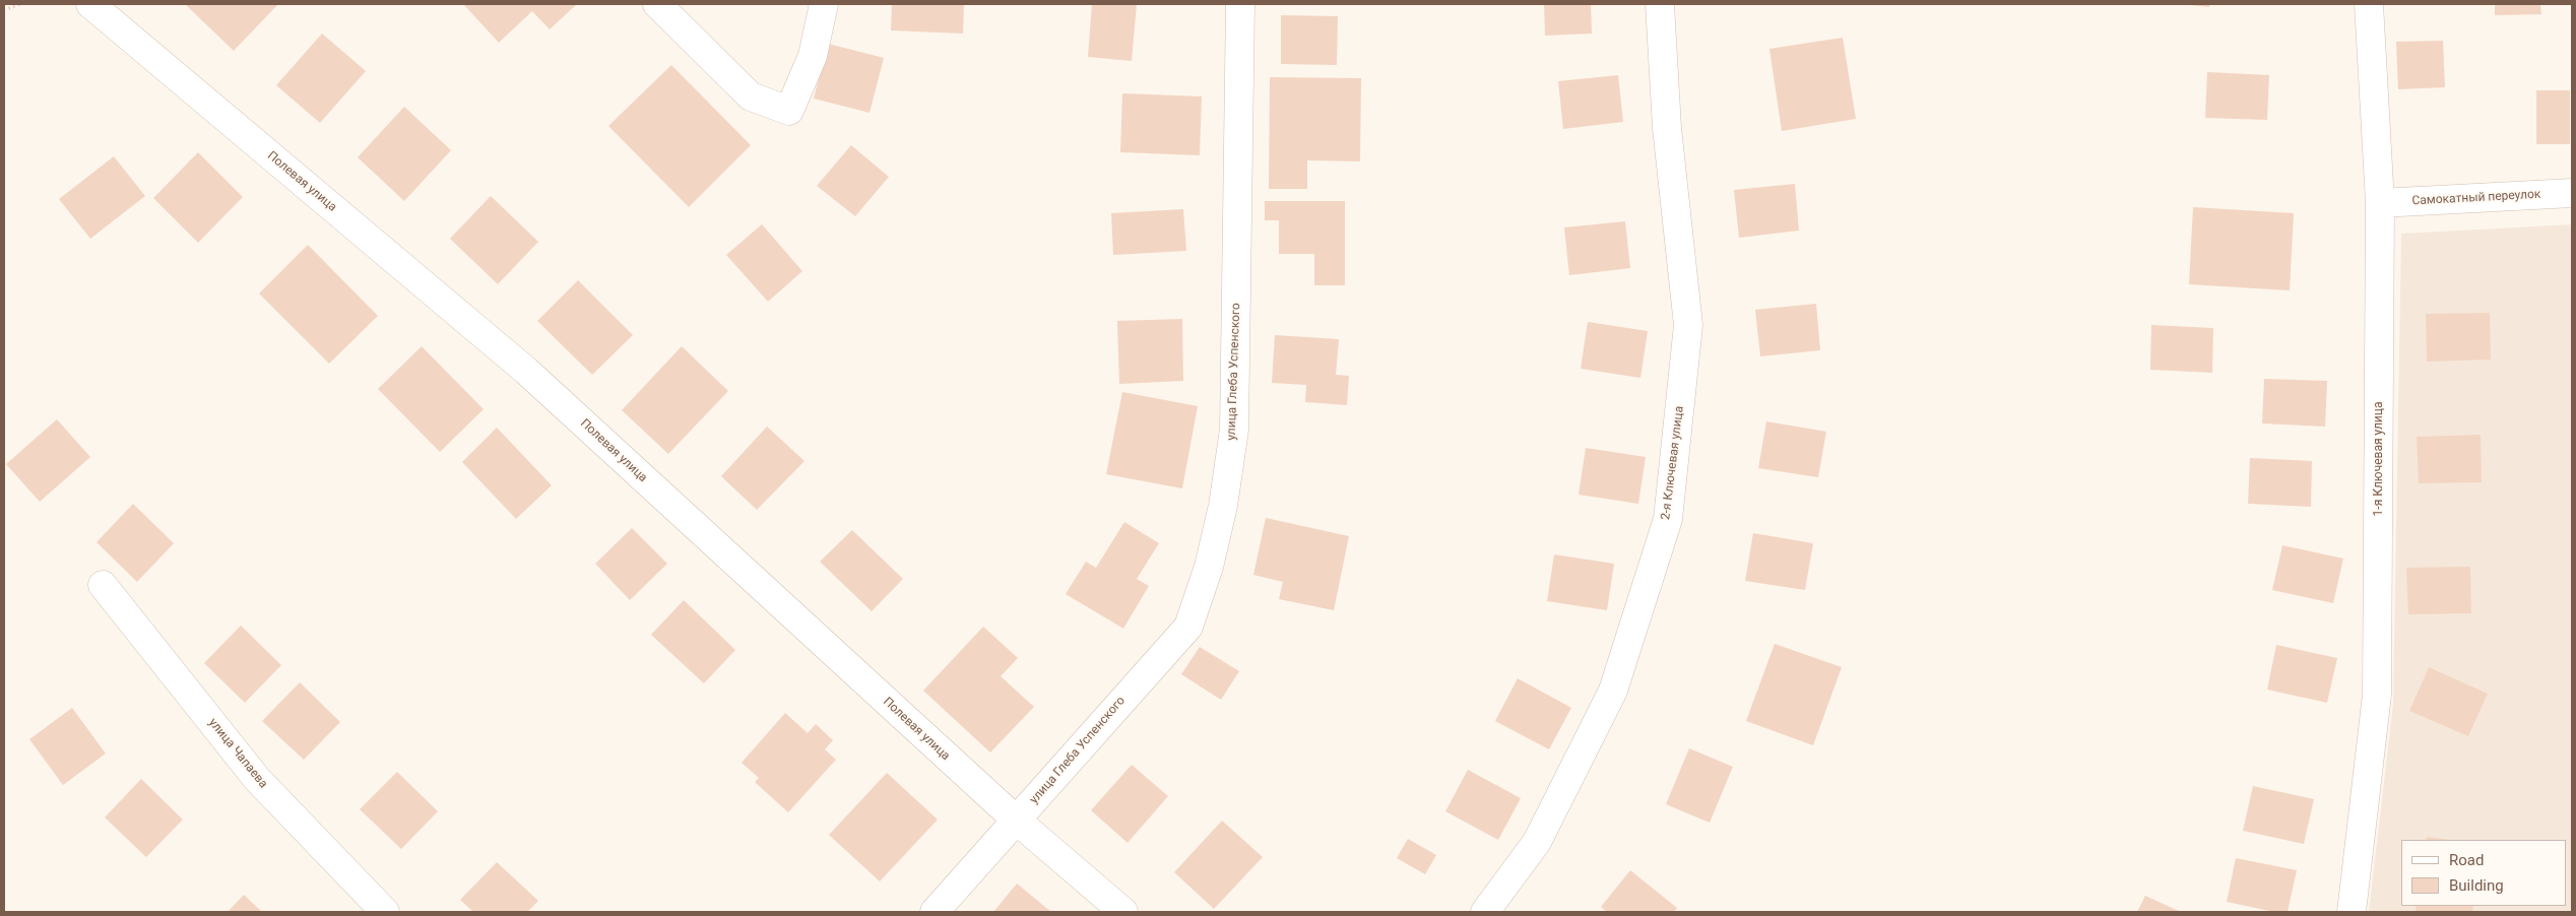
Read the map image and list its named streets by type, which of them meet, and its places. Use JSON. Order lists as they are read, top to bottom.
{
  "streets": {
    "street": [
      "Полевая улица",
      "Самокатный переулок",
      "улица Глеба Успенского",
      "1-я Ключевая улица",
      "2-я Ключевая улица",
      "улица Чапаева"
    ]
  },
  "crossings": [
    ["Полевая улица", "улица Глеба Успенского"],
    ["Самокатный переулок", "1-я Ключевая улица"]
  ],
  "legend": ["Road", "Building"]
}
